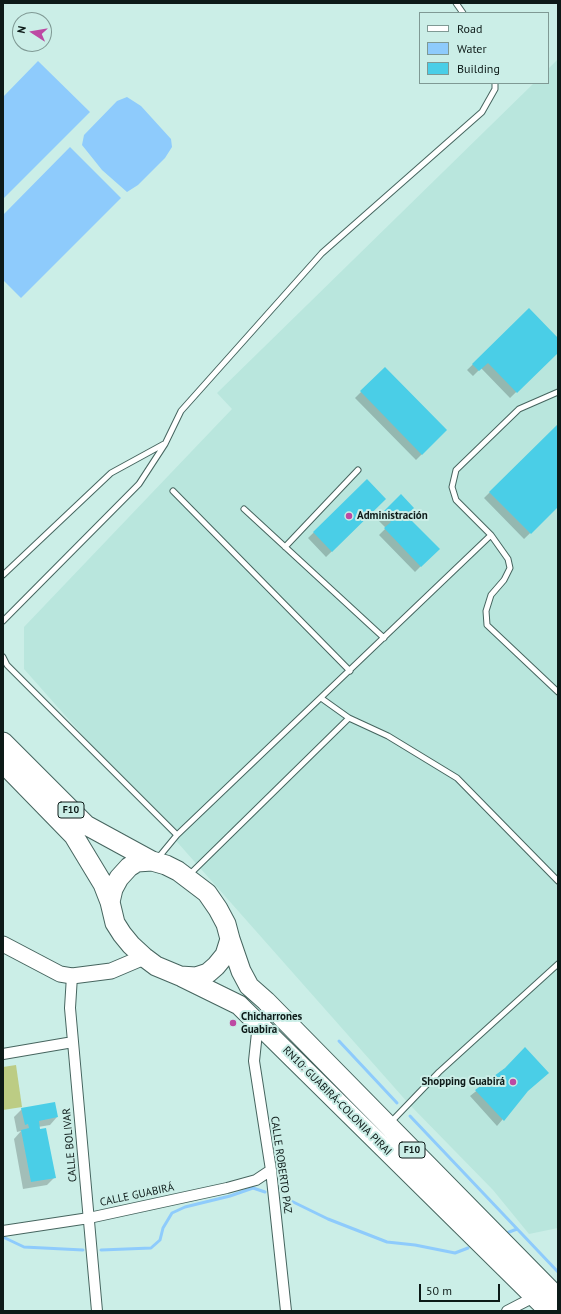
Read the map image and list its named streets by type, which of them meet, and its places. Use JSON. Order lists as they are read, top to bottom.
{
  "streets": {
    "highway": ["F10", "RN10: GUABIRÁ-COLONIA PIRAI"],
    "street": ["CALLE BOLIVAR", "CALLE ROBERTO PAZ", "CALLE GUABIRÁ"]
  },
  "crossings": [
    ["F10", "RN10: GUABIRÁ-COLONIA PIRAI"],
    ["RN10: GUABIRÁ-COLONIA PIRAI", "CALLE ROBERTO PAZ"],
    ["CALLE BOLIVAR", "CALLE GUABIRÁ"],
    ["CALLE ROBERTO PAZ", "CALLE GUABIRÁ"]
  ],
  "places": ["Administración", "Chicharrones Guabira", "Shopping Guabirá"],
  "legend": ["Road", "Water", "Building"],
  "scale_bar": "50 m",
  "north": "left"
}
